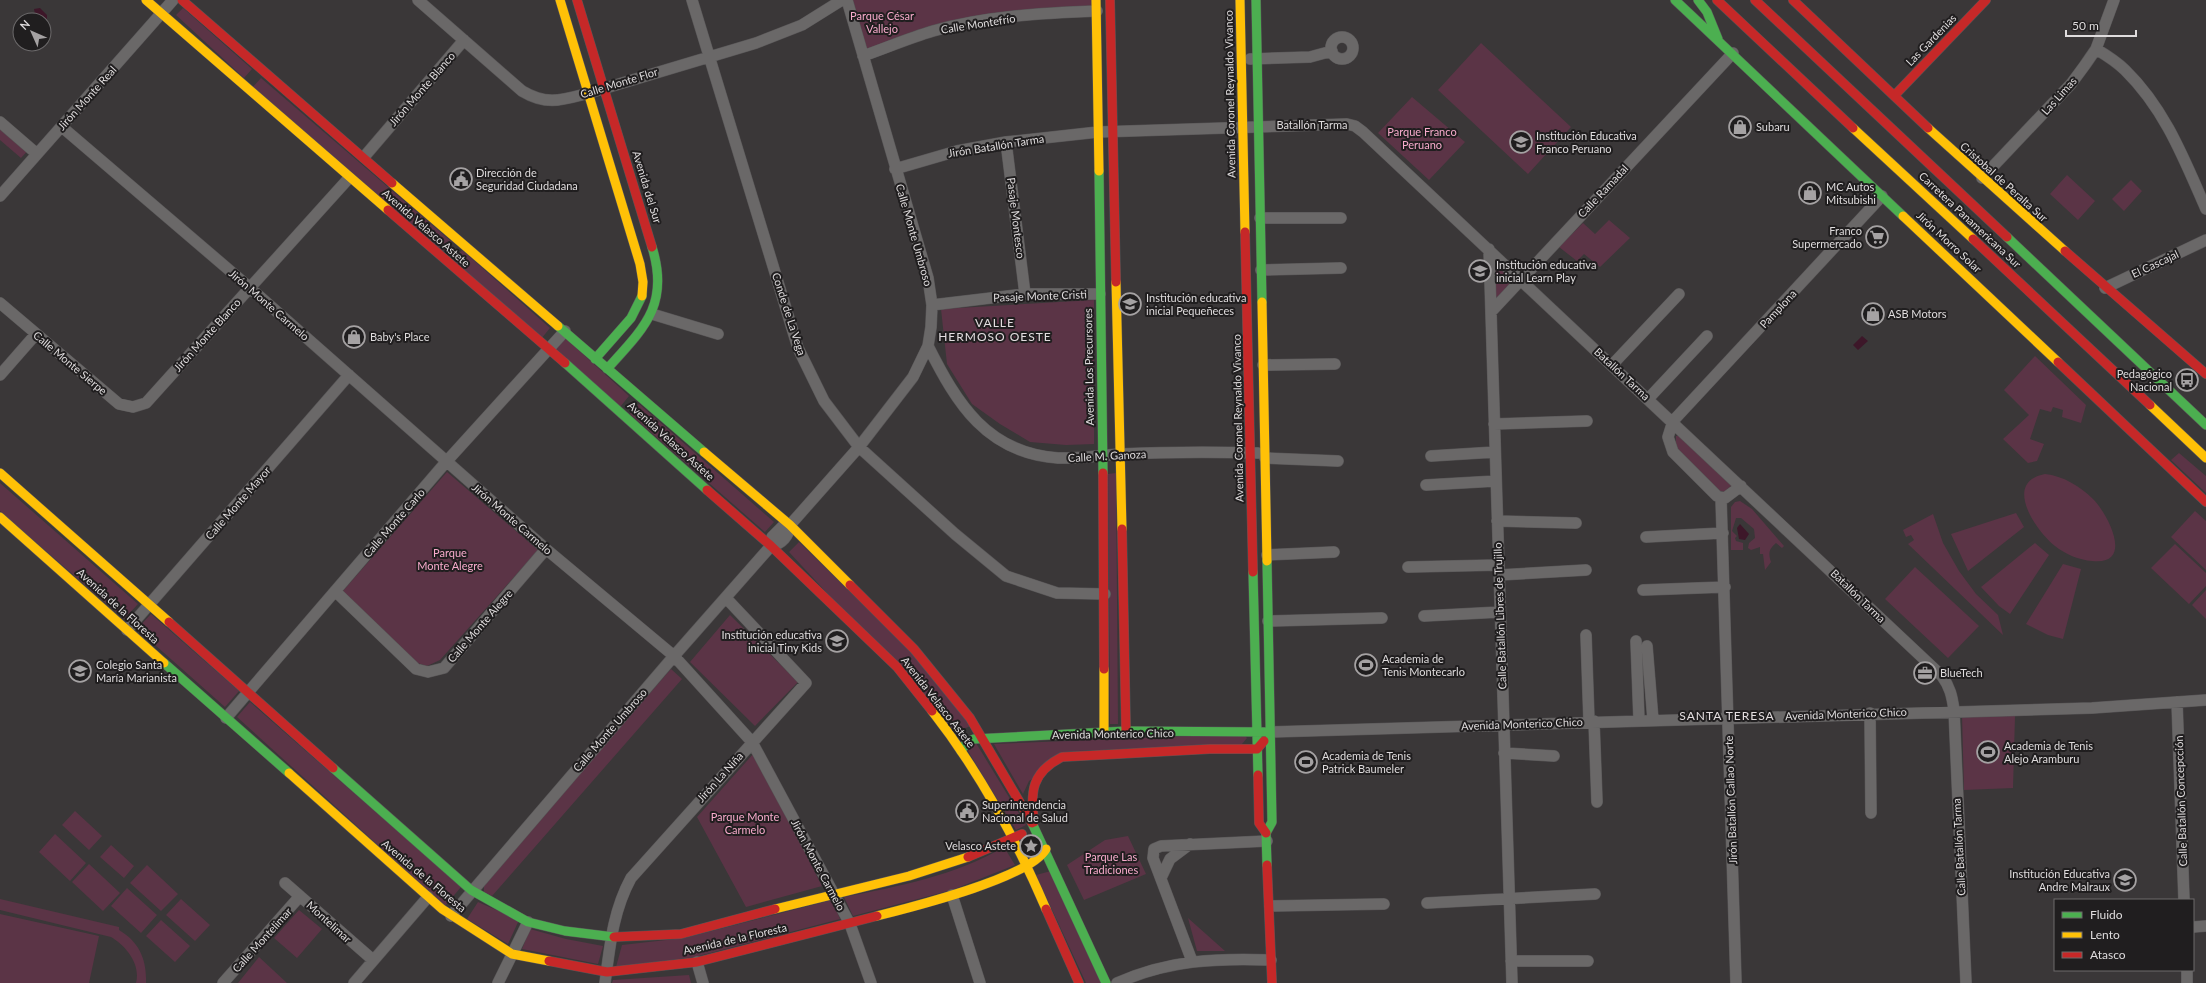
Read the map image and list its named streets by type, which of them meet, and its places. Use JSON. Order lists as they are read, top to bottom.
{
  "streets": {
    "main road": [
      "Las Gardenias",
      "Avenida Coronel Reynaldo Vivanco",
      "Cristobal de Peralta Sur",
      "Avenida del Sur",
      "Carretera Panamericana Sur",
      "Avenida Velasco Astete",
      "Jirón Morro Solar",
      "Avenida Los Precursores",
      "Avenida de la Floresta",
      "Avenida Monterico Chico"
    ],
    "street": [
      "Calle Montefrío",
      "Calle Monte Flor",
      "Jirón Monte Blanco",
      "Las Limas",
      "Jirón Monte Real",
      "Batallón Tarma",
      "Jirón Batallón Tarma",
      "Calle Ramadal",
      "Pasaje Montesco",
      "Calle Monte Umbroso",
      "El Cascajal",
      "Pasaje Monte Cristi",
      "Jirón Monte Carmelo",
      "Pamplona",
      "Conde de La Vega",
      "Calle Monte Sierpe",
      "Calle M. Ganoza",
      "Calle Monte Mayor",
      "Calle Monte Carlo",
      "Calle Batallón Libres de Trujillo",
      "Calle Monte Alegre",
      "Jirón La Niña",
      "Jirón Batallón Callao Norte",
      "Calle Batallón Concepcción",
      "Calle Batallón Tarma",
      "Montelimar",
      "Calle Montelimar"
    ]
  },
  "crossings": [
    ["Calle Montefrío", "Calle Monte Umbroso"],
    ["Calle Montefrío", "Avenida Los Precursores"],
    ["Las Gardenias", "Cristobal de Peralta Sur"],
    ["Calle Monte Flor", "Jirón Monte Blanco"],
    ["Calle Monte Flor", "Avenida del Sur"],
    ["Calle Monte Flor", "Conde de La Vega"],
    ["Jirón Monte Blanco", "Avenida Velasco Astete"],
    ["Jirón Monte Blanco", "Jirón Monte Carmelo"],
    ["Jirón Monte Blanco", "Calle Monte Sierpe"],
    ["Avenida Coronel Reynaldo Vivanco", "Batallón Tarma"],
    ["Avenida Coronel Reynaldo Vivanco", "Calle M. Ganoza"],
    ["Avenida Coronel Reynaldo Vivanco", "Avenida Monterico Chico"],
    ["Las Limas", "Cristobal de Peralta Sur"],
    ["Jirón Monte Real", "Avenida Velasco Astete"],
    ["Jirón Monte Real", "Jirón Monte Carmelo"],
    ["Batallón Tarma", "Calle Ramadal"],
    ["Batallón Tarma", "Pamplona"],
    ["Batallón Tarma", "Calle Batallón Libres de Trujillo"],
    ["Batallón Tarma", "Avenida Monterico Chico"],
    ["Batallón Tarma", "Calle Batallón Tarma"],
    ["Jirón Batallón Tarma", "Pasaje Montesco"],
    ["Jirón Batallón Tarma", "Calle Monte Umbroso"],
    ["Jirón Batallón Tarma", "Avenida Los Precursores"],
    ["Cristobal de Peralta Sur", "El Cascajal"],
    ["Avenida del Sur", "Avenida Velasco Astete"],
    ["Calle Ramadal", "Jirón Morro Solar"],
    ["Calle Ramadal", "Calle Batallón Libres de Trujillo"],
    ["Pasaje Montesco", "Pasaje Monte Cristi"],
    ["Avenida Velasco Astete", "Calle Monte Umbroso"],
    ["Avenida Velasco Astete", "Calle Monte Carlo"],
    ["Avenida Velasco Astete", "Avenida de la Floresta"],
    ["Avenida Velasco Astete", "Avenida Monterico Chico"],
    ["Calle Monte Umbroso", "Pasaje Monte Cristi"],
    ["Calle Monte Umbroso", "Jirón Monte Carmelo"],
    ["Calle Monte Umbroso", "Conde de La Vega"],
    ["Calle Monte Umbroso", "Calle M. Ganoza"],
    ["Calle Monte Umbroso", "Avenida de la Floresta"],
    ["Calle Monte Umbroso", "Jirón La Niña"],
    ["Jirón Morro Solar", "Pamplona"],
    ["Pasaje Monte Cristi", "Avenida Los Precursores"],
    ["Jirón Monte Carmelo", "Calle Monte Mayor"],
    ["Jirón Monte Carmelo", "Calle Monte Carlo"],
    ["Jirón Monte Carmelo", "Avenida de la Floresta"],
    ["Jirón Monte Carmelo", "Calle Monte Alegre"],
    ["Jirón Monte Carmelo", "Jirón La Niña"],
    ["Conde de La Vega", "Avenida Los Precursores"],
    ["Avenida Los Precursores", "Calle M. Ganoza"],
    ["Avenida Los Precursores", "Avenida Monterico Chico"],
    ["Calle Monte Mayor", "Avenida de la Floresta"],
    ["Calle Monte Carlo", "Avenida de la Floresta"],
    ["Calle Monte Carlo", "Calle Monte Alegre"],
    ["Avenida de la Floresta", "Avenida Monterico Chico"],
    ["Avenida de la Floresta", "Jirón La Niña"],
    ["Calle Batallón Libres de Trujillo", "Avenida Monterico Chico"],
    ["Avenida Monterico Chico", "Jirón Batallón Callao Norte"],
    ["Avenida Monterico Chico", "Calle Batallón Concepcción"],
    ["Avenida Monterico Chico", "Calle Batallón Tarma"],
    ["Montelimar", "Calle Montelimar"]
  ],
  "districts": ["VALLE HERMOSO OESTE", "SANTA TERESA"],
  "parks": [
    "Parque César Vallejo",
    "Parque Franco Peruano",
    "Parque Monte Alegre",
    "Parque Monte Carmelo",
    "Parque Las Tradiciones"
  ],
  "places": {
    "shop": [
      "Subaru",
      "MC Autos Mitsubishi",
      "ASB Motors",
      "Baby's Place"
    ],
    "school or university": [
      "Institución Educativa Franco Peruano",
      "Institución educativa inicial Learn Play",
      "Institución educativa inicial Pequeñeces",
      "Institución educativa inicial Tiny Kids",
      "Colegio Santa María Marianista",
      "Institución Educativa Andre Malraux"
    ],
    "public building": ["Dirección de Seguridad Ciudadana", "Superintendencia Nacional de Salud"],
    "supermarket": ["Franco Supermercado"],
    "bus stop": ["Pedagógico Nacional"],
    "sports": ["Academia de Tenis Montecarlo", "Academia de Tenis Alejo Aramburu", "Academia de Tenis Patrick Baumeler"],
    "office": ["BlueTech"],
    "place": ["Velasco Astete"]
  },
  "legend": ["Fluido", "Lento", "Atasco"],
  "scale_bar": "50 m",
  "north": "top left"
}
